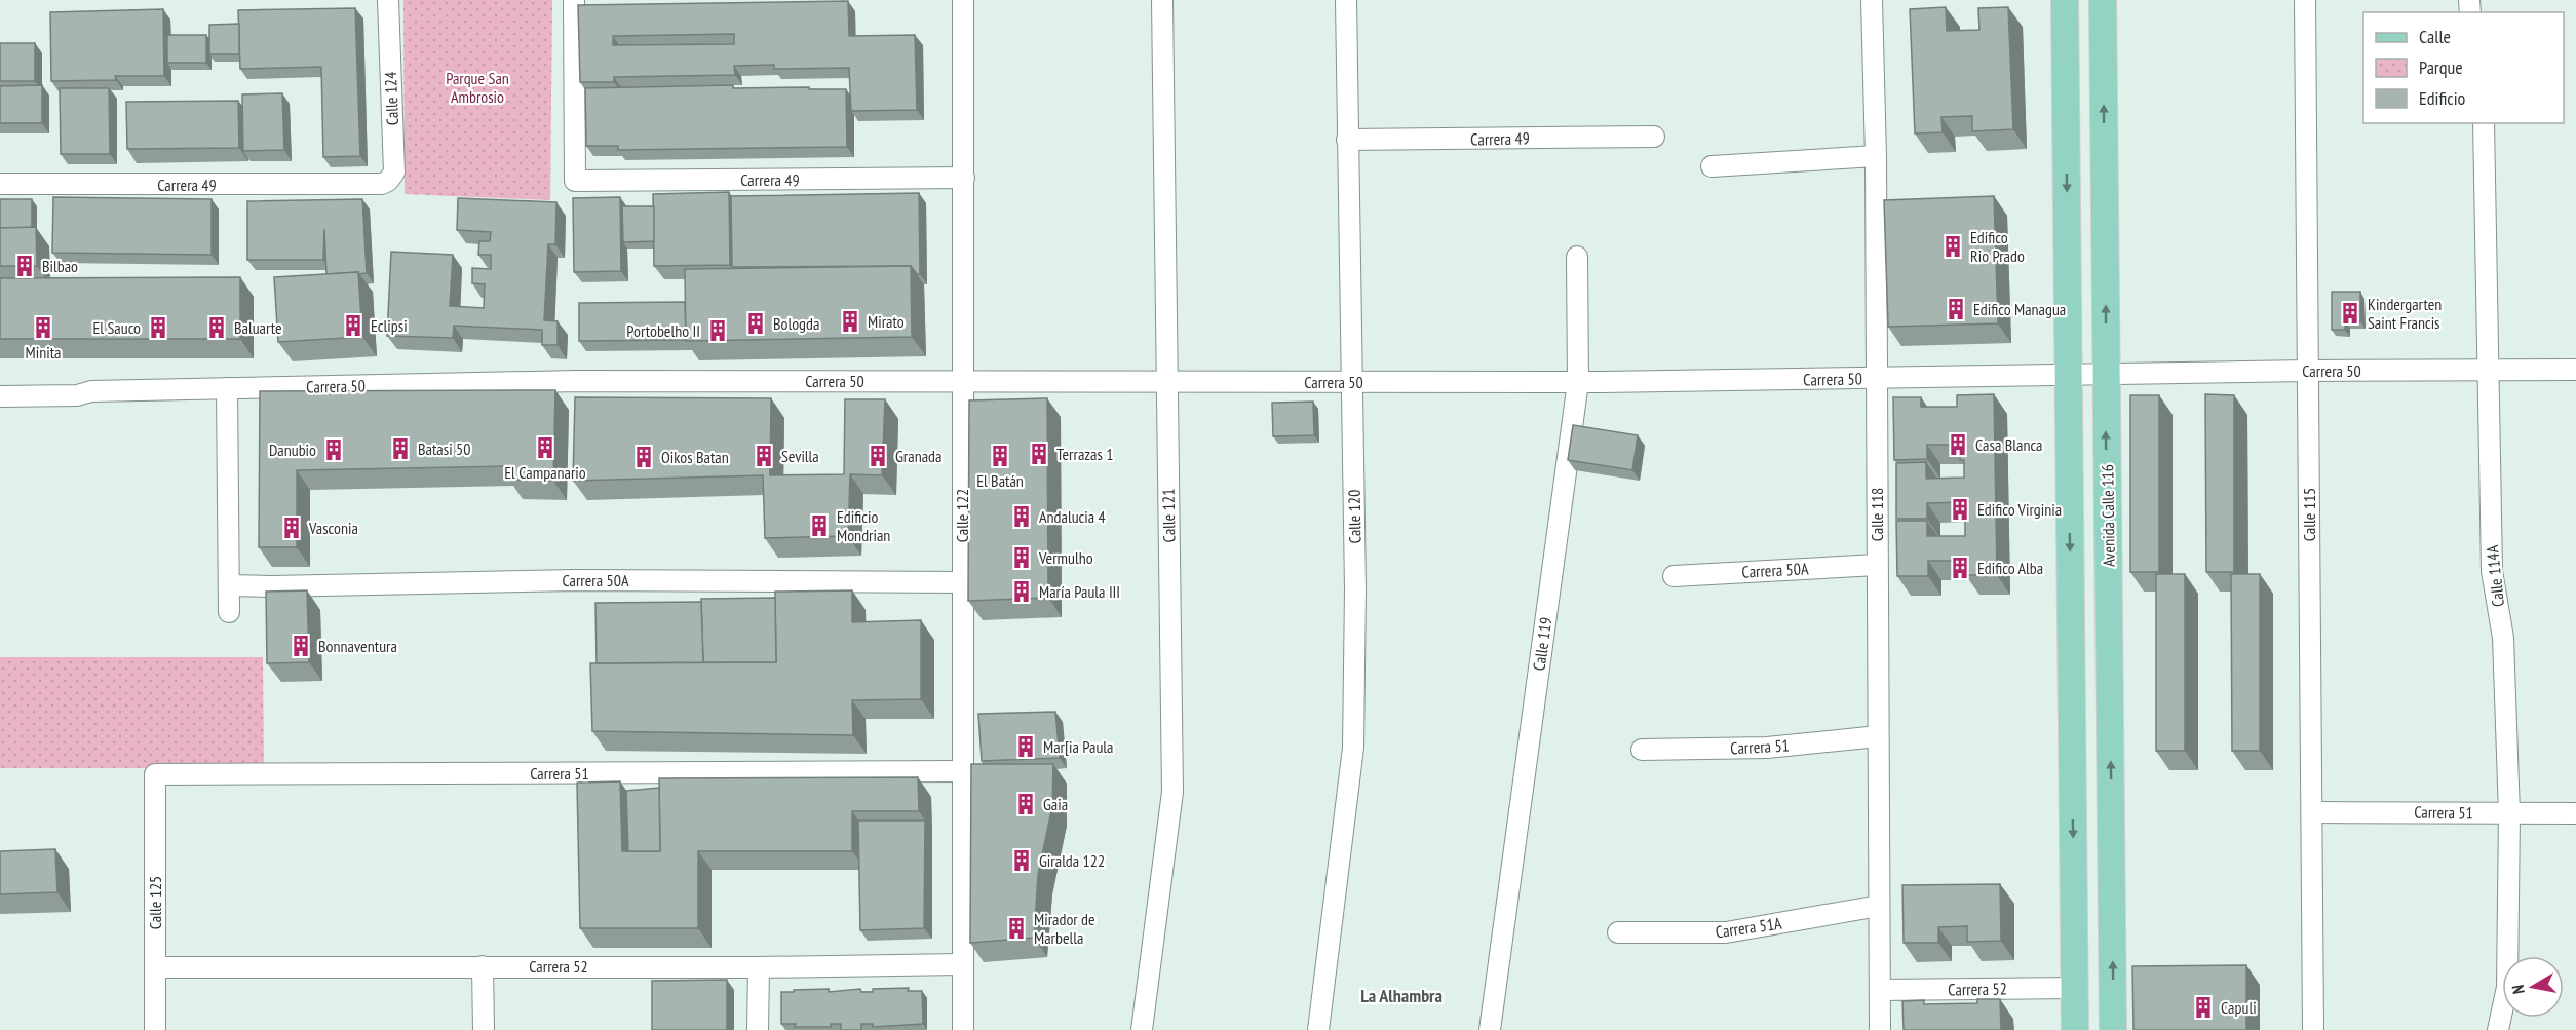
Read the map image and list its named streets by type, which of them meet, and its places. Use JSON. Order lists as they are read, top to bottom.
{
  "streets": {
    "main road": ["Avenida Calle 116"],
    "street": [
      "Calle 124",
      "Carrera 49",
      "Carrera 50",
      "Calle 118",
      "Calle 115",
      "Calle 122",
      "Calle 121",
      "Calle 120",
      "Carrera 50A",
      "Calle 114A",
      "Calle 119",
      "Carrera 51",
      "Calle 125",
      "Carrera 51A",
      "Carrera 52"
    ]
  },
  "crossings": [
    ["Calle 124", "Carrera 49"],
    ["Carrera 49", "Calle 122"],
    ["Carrera 49", "Calle 120"],
    ["Carrera 50", "Calle 118"],
    ["Carrera 50", "Calle 115"],
    ["Carrera 50", "Calle 122"],
    ["Carrera 50", "Calle 121"],
    ["Carrera 50", "Avenida Calle 116"],
    ["Carrera 50", "Calle 120"],
    ["Carrera 50", "Calle 114A"],
    ["Carrera 50", "Calle 119"],
    ["Calle 118", "Carrera 50A"],
    ["Calle 118", "Carrera 51"],
    ["Calle 118", "Carrera 51A"],
    ["Calle 118", "Carrera 52"],
    ["Calle 115", "Carrera 51"],
    ["Calle 122", "Carrera 50A"],
    ["Calle 122", "Carrera 51"],
    ["Calle 122", "Carrera 52"],
    ["Calle 114A", "Carrera 51"],
    ["Carrera 51", "Calle 125"],
    ["Calle 125", "Carrera 52"]
  ],
  "districts": ["La Alhambra"],
  "parks": ["Parque San Ambrosio"],
  "places": {
    "building": [
      "Edifico Rio Prado",
      "Bilbao",
      "Edifico Managua",
      "Kindergarten Saint Francis",
      "Mirato",
      "Bologda",
      "Eclipsi",
      "Minita",
      "El Sauco",
      "Baluarte",
      "Portobelho II",
      "Casa Blanca",
      "El Campanario",
      "Batasi 50",
      "Danubio",
      "Terrazas 1",
      "Sevilla",
      "Granada",
      "El Batán",
      "Oikos Batan",
      "Edifico Virginia",
      "Andalucia 4",
      "Edificio Mondrian",
      "Vasconia",
      "Vermulho",
      "Edifico Alba",
      "María Paula III",
      "Bonnaventura",
      "Mar[ia Paula",
      "Gaia",
      "Giralda 122",
      "Mirador de Marbella",
      "Capuli"
    ]
  },
  "legend": ["Calle", "Parque", "Edificio"],
  "north": "left"
}
